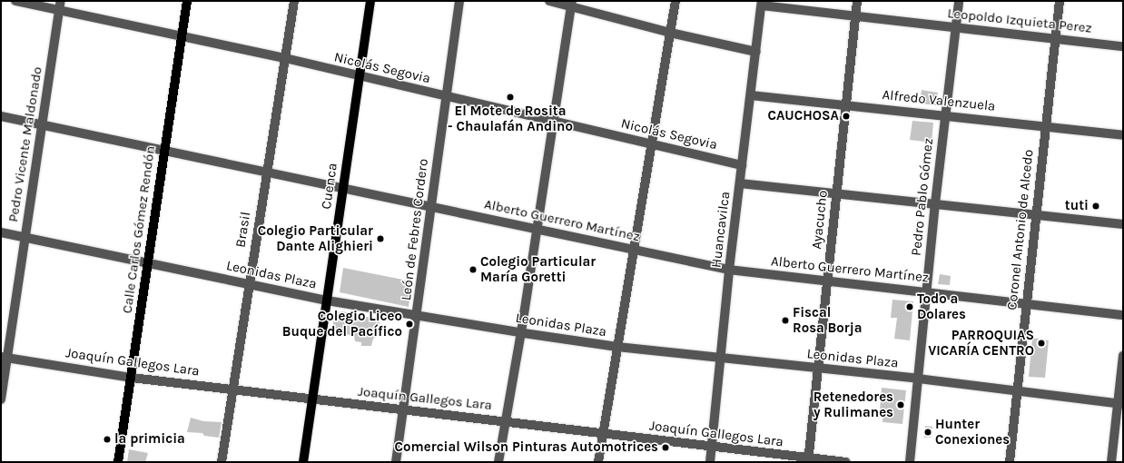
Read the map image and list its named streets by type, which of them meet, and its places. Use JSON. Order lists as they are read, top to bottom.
{
  "streets": {
    "main road": ["Cuenca", "Calle Carlos Gómez Rendón"],
    "street": [
      "Leopoldo Izquieta Perez",
      "Nicolás Segovia",
      "Alfredo Valenzuela",
      "Pedro Vicente Maldonado",
      "Pedro Pablo Gómez",
      "Ayacucho",
      "Alberto Guerrero Martínez",
      "Brasil",
      "León de Febres Cordero",
      "Huancavilca",
      "Coronel Antonio de Alcedo",
      "Leonidas Plaza",
      "Joaquín Gallegos Lara"
    ]
  },
  "crossings": [
    ["Leopoldo Izquieta Perez", "Pedro Pablo Gómez"],
    ["Leopoldo Izquieta Perez", "Ayacucho"],
    ["Leopoldo Izquieta Perez", "Huancavilca"],
    ["Leopoldo Izquieta Perez", "Coronel Antonio de Alcedo"],
    ["Nicolás Segovia", "Pedro Vicente Maldonado"],
    ["Nicolás Segovia", "Cuenca"],
    ["Nicolás Segovia", "Calle Carlos Gómez Rendón"],
    ["Nicolás Segovia", "Brasil"],
    ["Nicolás Segovia", "León de Febres Cordero"],
    ["Nicolás Segovia", "Huancavilca"],
    ["Alfredo Valenzuela", "Pedro Pablo Gómez"],
    ["Alfredo Valenzuela", "Ayacucho"],
    ["Alfredo Valenzuela", "Huancavilca"],
    ["Alfredo Valenzuela", "Coronel Antonio de Alcedo"],
    ["Pedro Vicente Maldonado", "Alberto Guerrero Martínez"],
    ["Pedro Vicente Maldonado", "Leonidas Plaza"],
    ["Pedro Vicente Maldonado", "Joaquín Gallegos Lara"],
    ["Cuenca", "Alberto Guerrero Martínez"],
    ["Cuenca", "Leonidas Plaza"],
    ["Cuenca", "Joaquín Gallegos Lara"],
    ["Pedro Pablo Gómez", "Alberto Guerrero Martínez"],
    ["Pedro Pablo Gómez", "Leonidas Plaza"],
    ["Ayacucho", "Alberto Guerrero Martínez"],
    ["Ayacucho", "Leonidas Plaza"],
    ["Ayacucho", "Joaquín Gallegos Lara"],
    ["Alberto Guerrero Martínez", "Calle Carlos Gómez Rendón"],
    ["Alberto Guerrero Martínez", "Brasil"],
    ["Alberto Guerrero Martínez", "León de Febres Cordero"],
    ["Alberto Guerrero Martínez", "Huancavilca"],
    ["Alberto Guerrero Martínez", "Coronel Antonio de Alcedo"],
    ["Calle Carlos Gómez Rendón", "Leonidas Plaza"],
    ["Calle Carlos Gómez Rendón", "Joaquín Gallegos Lara"],
    ["Brasil", "Leonidas Plaza"],
    ["Brasil", "Joaquín Gallegos Lara"],
    ["León de Febres Cordero", "Leonidas Plaza"],
    ["León de Febres Cordero", "Joaquín Gallegos Lara"],
    ["Huancavilca", "Leonidas Plaza"],
    ["Huancavilca", "Joaquín Gallegos Lara"],
    ["Coronel Antonio de Alcedo", "Leonidas Plaza"]
  ],
  "places": [
    "El Mote de Rosita - Chaulafán Andino",
    "CAUCHOSA",
    "tuti",
    "Colegio Particular Dante Alighieri",
    "Colegio Particular María Goretti",
    "Todo a Dolares",
    "Fiscal Rosa Borja",
    "Colegio Liceo Buque del Pacífico",
    "PARROQUIAS VICARÍA CENTRO",
    "Retenedores y Rulimanes",
    "Hunter Conexiones",
    "la primicia",
    "Comercial Wilson Pinturas Automotrices"
  ]
}
